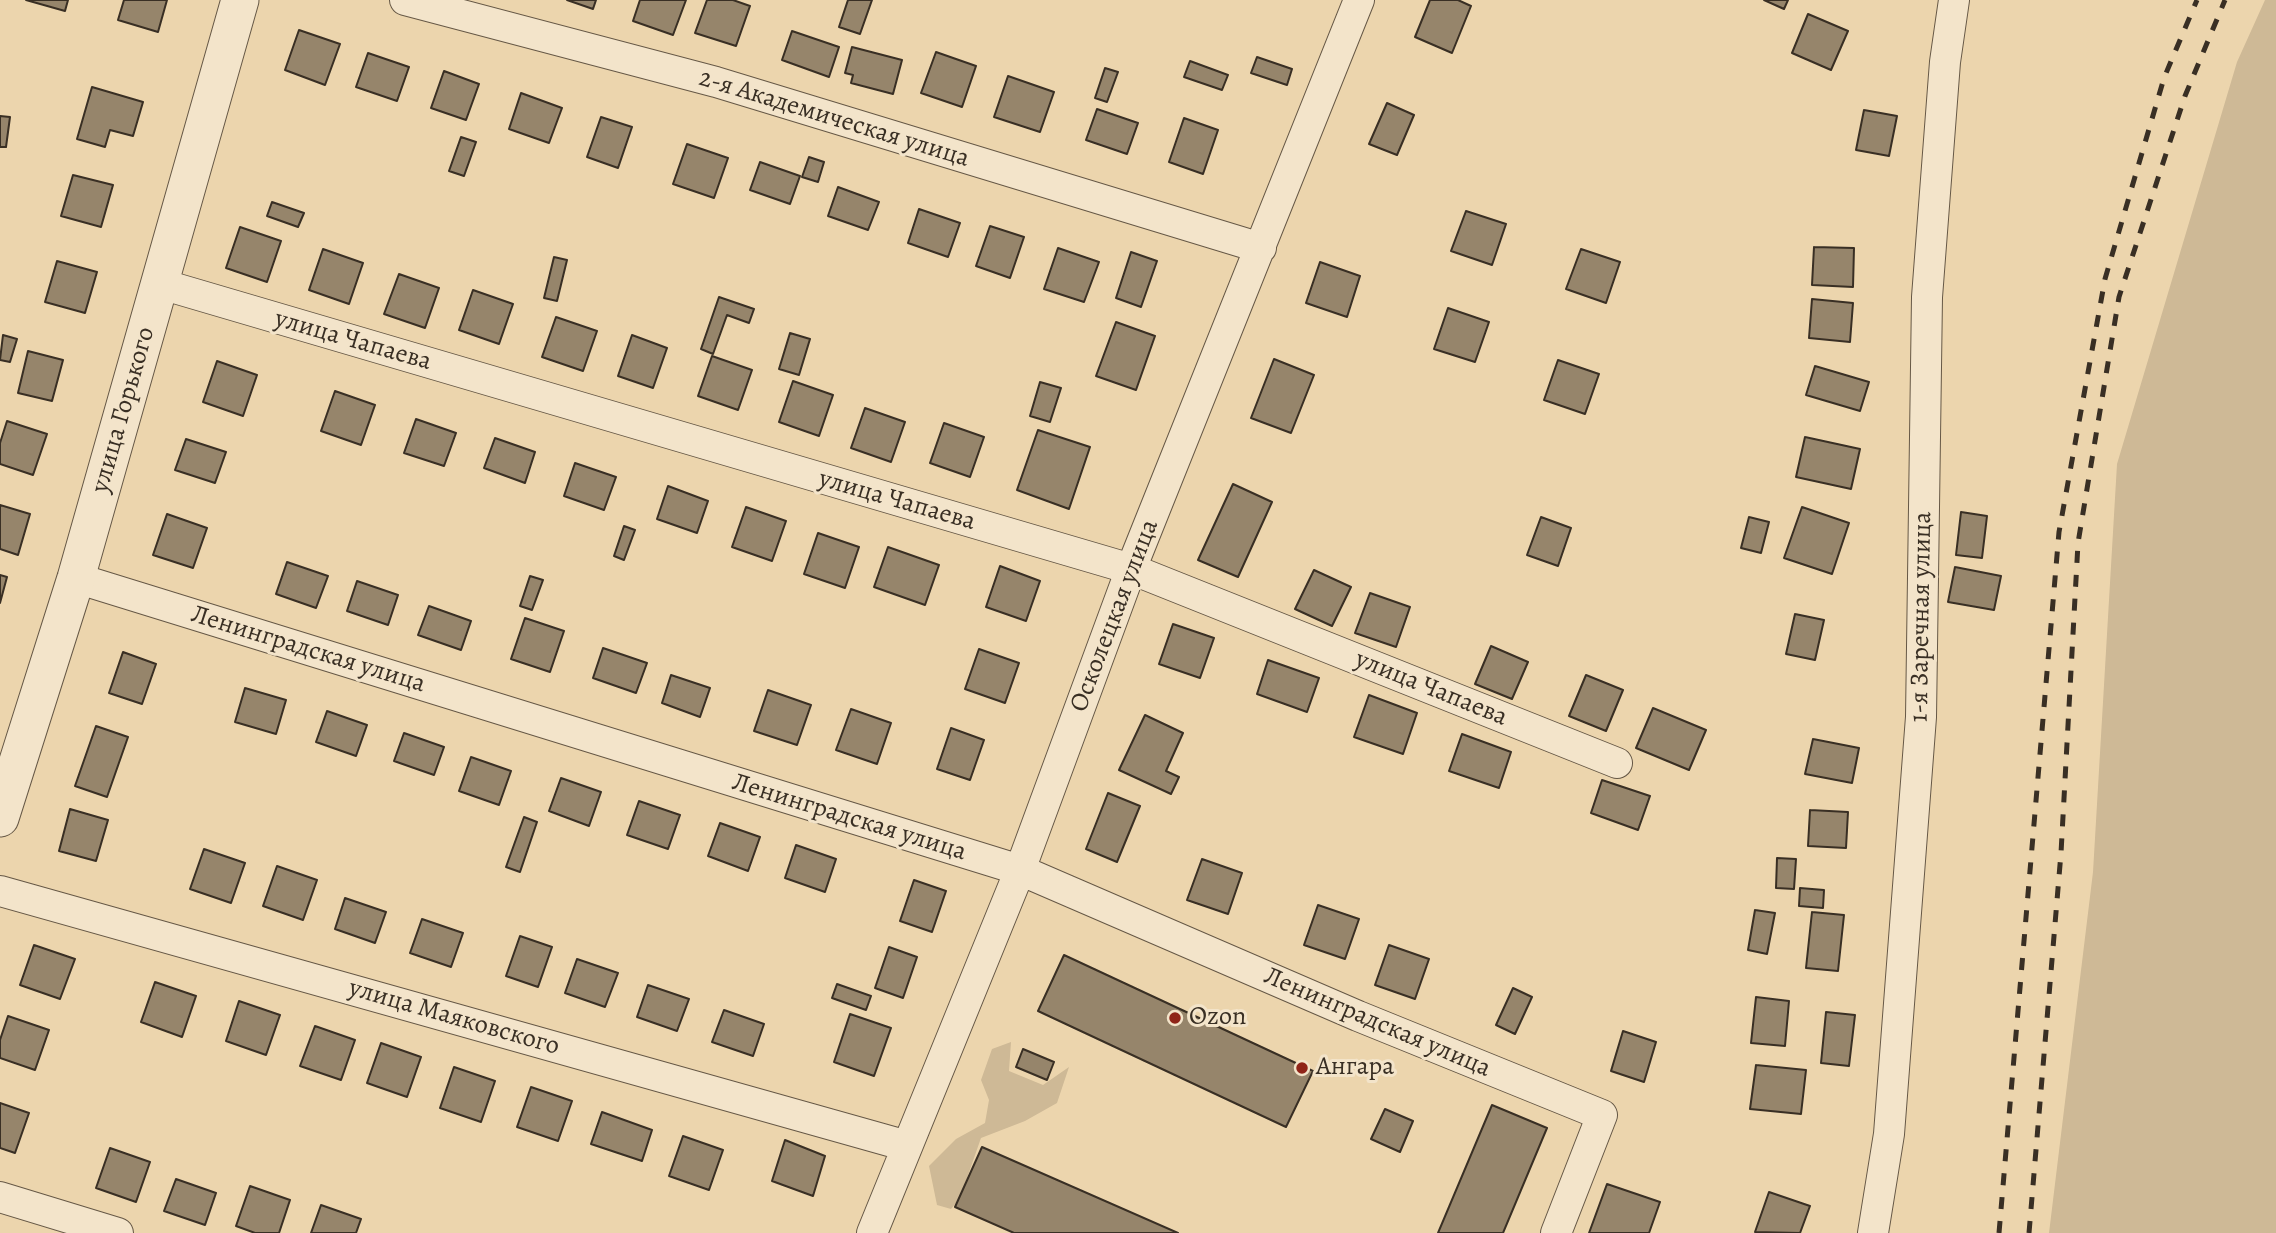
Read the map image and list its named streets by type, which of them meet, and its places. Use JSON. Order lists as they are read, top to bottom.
{
  "streets": {
    "street": [
      "2-я Академическая улица",
      "улица Чапаева",
      "улица Горького",
      "Осколецкая улица",
      "1-я Заречная улица",
      "Ленинградская улица",
      "улица Маяковского"
    ]
  },
  "crossings": [
    ["2-я Академическая улица", "Осколецкая улица"],
    ["улица Чапаева", "улица Горького"],
    ["улица Чапаева", "Осколецкая улица"],
    ["улица Горького", "Ленинградская улица"],
    ["Осколецкая улица", "Ленинградская улица"],
    ["Осколецкая улица", "улица Маяковского"]
  ],
  "places": ["Ozon", "Ангара"]
}
